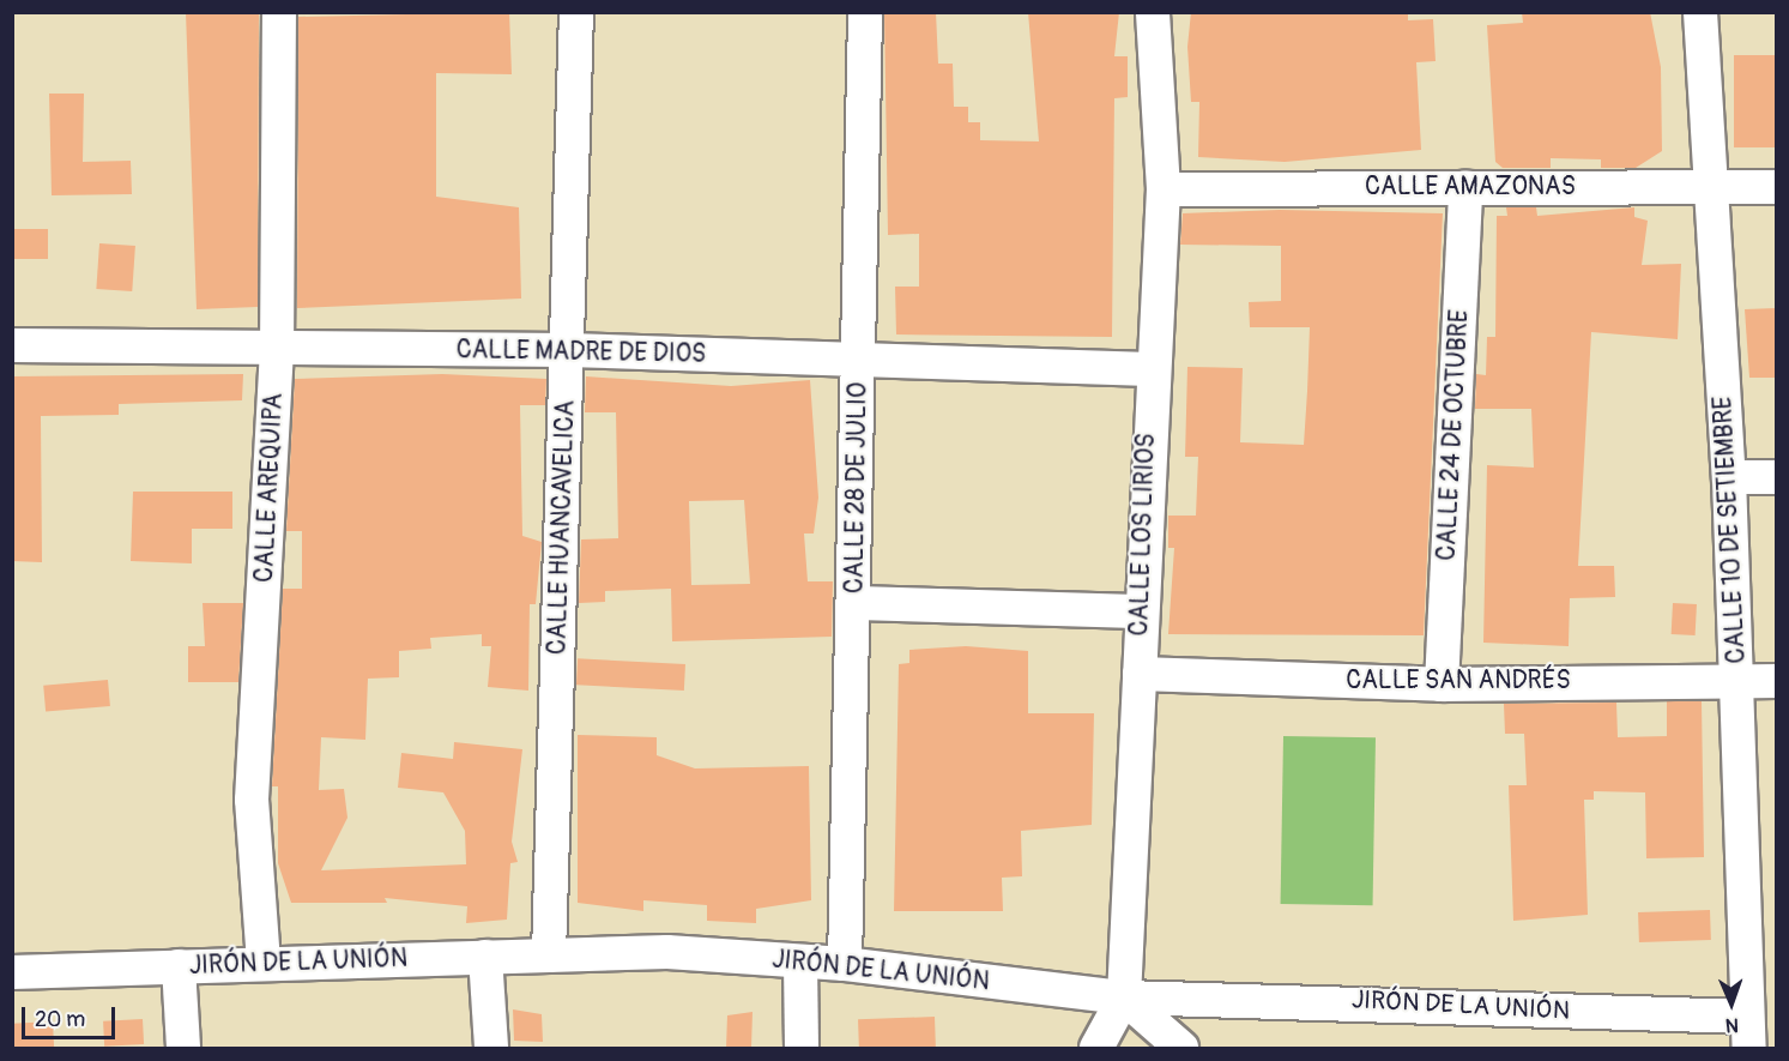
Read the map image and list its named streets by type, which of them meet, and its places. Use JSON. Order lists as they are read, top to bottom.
{
  "streets": {
    "street": [
      "CALLE AMAZONAS",
      "CALLE MADRE DE DIOS",
      "CALLE 24 DE OCTUBRE",
      "CALLE AREQUIPA",
      "CALLE 28 DE JULIO",
      "CALLE HUANCAVELICA",
      "CALLE 10 DE SETIEMBRE",
      "CALLE LOS LIRIOS",
      "CALLE SAN ANDRÉS",
      "JIRÓN DE LA UNIÓN"
    ]
  },
  "crossings": [
    ["CALLE AMAZONAS", "CALLE 24 DE OCTUBRE"],
    ["CALLE AMAZONAS", "CALLE 10 DE SETIEMBRE"],
    ["CALLE AMAZONAS", "CALLE LOS LIRIOS"],
    ["CALLE MADRE DE DIOS", "CALLE AREQUIPA"],
    ["CALLE MADRE DE DIOS", "CALLE 28 DE JULIO"],
    ["CALLE MADRE DE DIOS", "CALLE HUANCAVELICA"],
    ["CALLE MADRE DE DIOS", "CALLE LOS LIRIOS"],
    ["CALLE 24 DE OCTUBRE", "CALLE SAN ANDRÉS"],
    ["CALLE AREQUIPA", "JIRÓN DE LA UNIÓN"],
    ["CALLE 28 DE JULIO", "JIRÓN DE LA UNIÓN"],
    ["CALLE HUANCAVELICA", "JIRÓN DE LA UNIÓN"],
    ["CALLE 10 DE SETIEMBRE", "CALLE SAN ANDRÉS"],
    ["CALLE 10 DE SETIEMBRE", "JIRÓN DE LA UNIÓN"],
    ["CALLE LOS LIRIOS", "CALLE SAN ANDRÉS"],
    ["CALLE LOS LIRIOS", "JIRÓN DE LA UNIÓN"]
  ],
  "scale_bar": "20 m",
  "north": "bottom"
}
